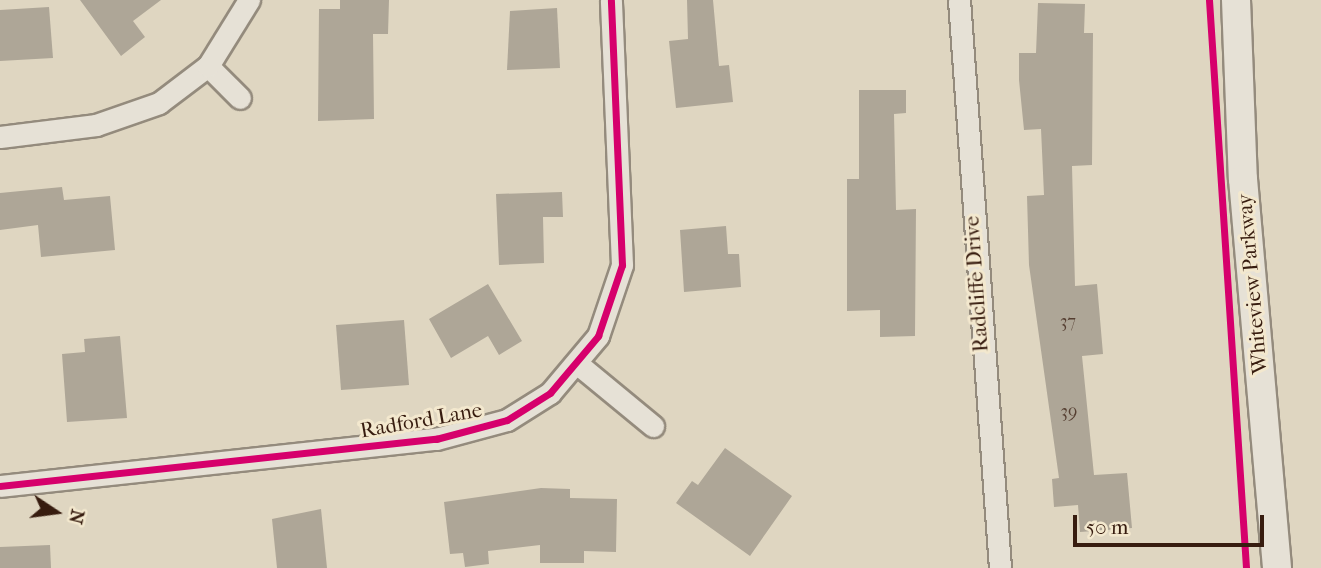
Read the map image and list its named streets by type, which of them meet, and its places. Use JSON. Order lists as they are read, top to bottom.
{
  "streets": {
    "street": ["Radcliffe Drive", "Whiteview Parkway", "Radford Lane"]
  },
  "house_numbers": ["37", "39"],
  "scale_bar": "50 m",
  "north": "right"
}
